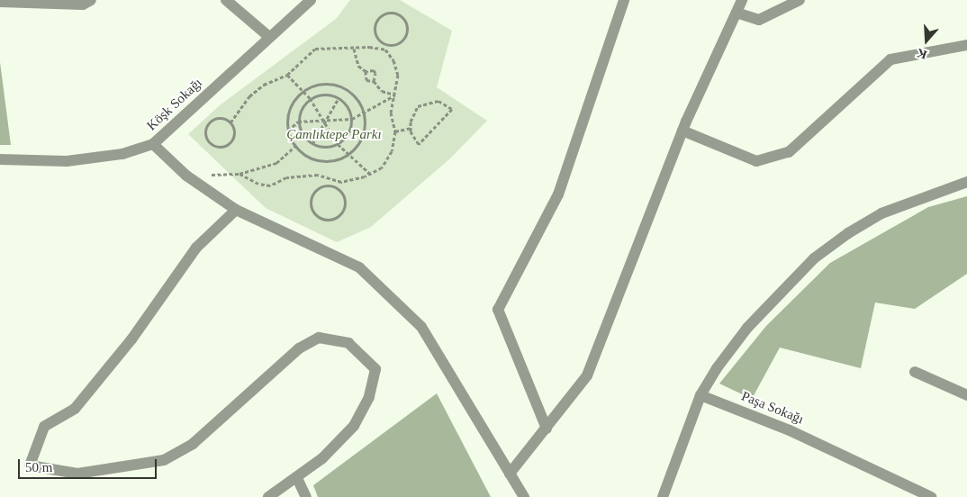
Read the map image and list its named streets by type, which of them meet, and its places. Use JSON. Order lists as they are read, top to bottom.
{
  "streets": {
    "street": ["Köşk Sokağı", "Paşa Sokağı"]
  },
  "parks": ["Çamlıktepe Parkı"],
  "scale_bar": "50 m",
  "north": "bottom"
}
